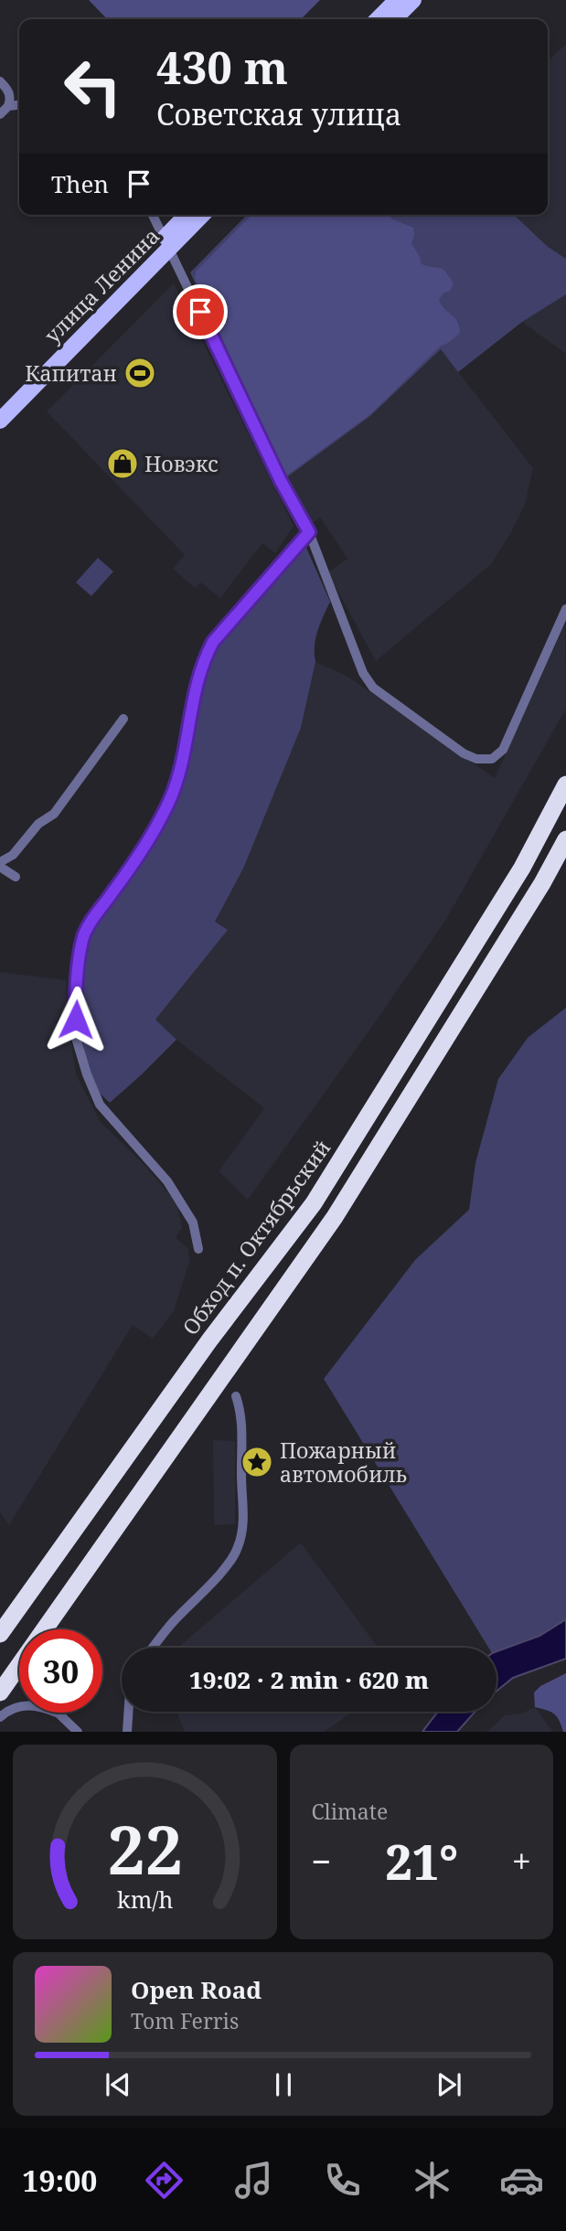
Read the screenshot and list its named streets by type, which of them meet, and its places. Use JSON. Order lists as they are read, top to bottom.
{
  "streets": {
    "highway": ["Обход п. Октябрьский"],
    "main road": ["улица Ленина"]
  },
  "places": {
    "sports": ["Капитан"],
    "shop": ["Новэкс"],
    "place": ["Пожарный автомобиль"]
  },
  "page": {
    "turn": ["430 m", "Советская улица"],
    "then": "Then",
    "limit": "30",
    "trip": "19:02 · 2 min · 620 m",
    "tile": "Climate",
    "heat": ["−", "21°", "+"],
    "song": ["Open Road", "Tom Ferris"],
    "tabs": "19:00",
    "gauge": ["22", "km/h"]
  }
}
